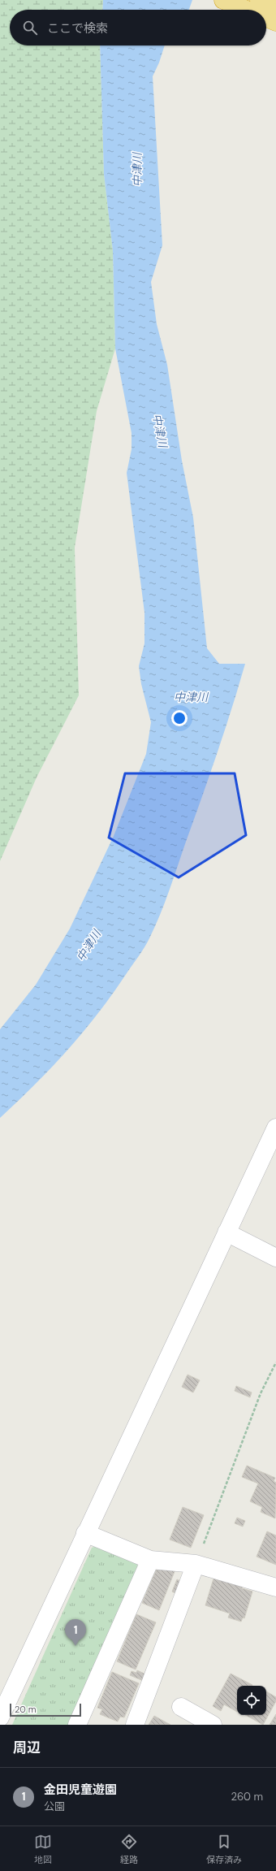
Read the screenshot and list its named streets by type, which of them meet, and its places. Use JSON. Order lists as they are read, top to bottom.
{
  "water": ["中津川"],
  "scale_bar": "20 m",
  "page": {
    "search": "ここで検索",
    "pins": "1",
    "scale": "20 m",
    "heading": "周辺",
    "list": [
      {
        "mark": "1",
        "name": "金田児童遊園",
        "note": "公園",
        "value": "260 m"
      }
    ],
    "nav": ["地図", "経路", "保存済み"]
  }
}
